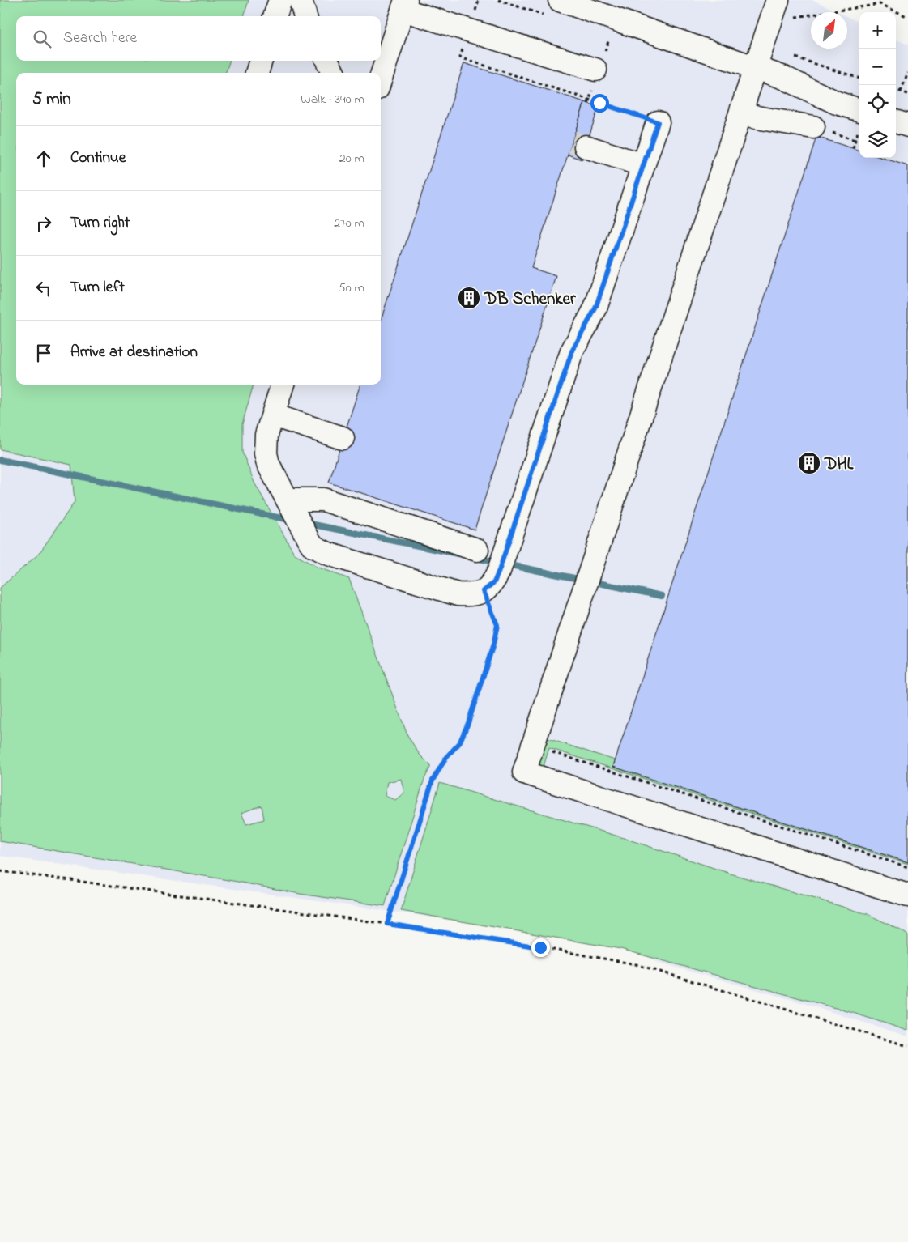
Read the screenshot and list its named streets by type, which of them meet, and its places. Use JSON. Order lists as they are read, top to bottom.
{
  "places": {
    "building": ["DB Schenker", "DHL"]
  },
  "north": "top right",
  "page": {
    "map_buttons": ["+", "−"],
    "search": "Search here",
    "heading": ["5 min", "Walk · 340 m"],
    "list": [
      ["Continue", "20 m"],
      ["Turn right", "270 m"],
      ["Turn left", "50 m"],
      "Arrive at destination"
    ]
  }
}
